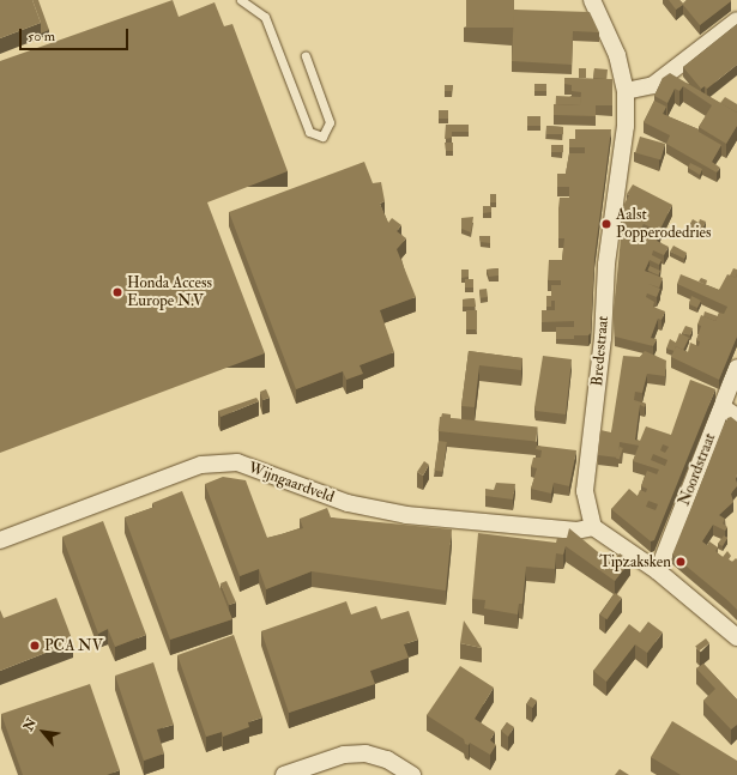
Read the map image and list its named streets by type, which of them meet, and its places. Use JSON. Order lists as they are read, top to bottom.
{
  "streets": {
    "street": ["Bredestraat", "Noordstraat", "Wijngaardveld"]
  },
  "crossings": [
    ["Bredestraat", "Wijngaardveld"]
  ],
  "places": [
    "Aalst Popperodedries",
    "Honda Access Europe N.V",
    "Tipzaksken",
    "PCA NV"
  ],
  "scale_bar": "50 m",
  "north": "top left"
}
